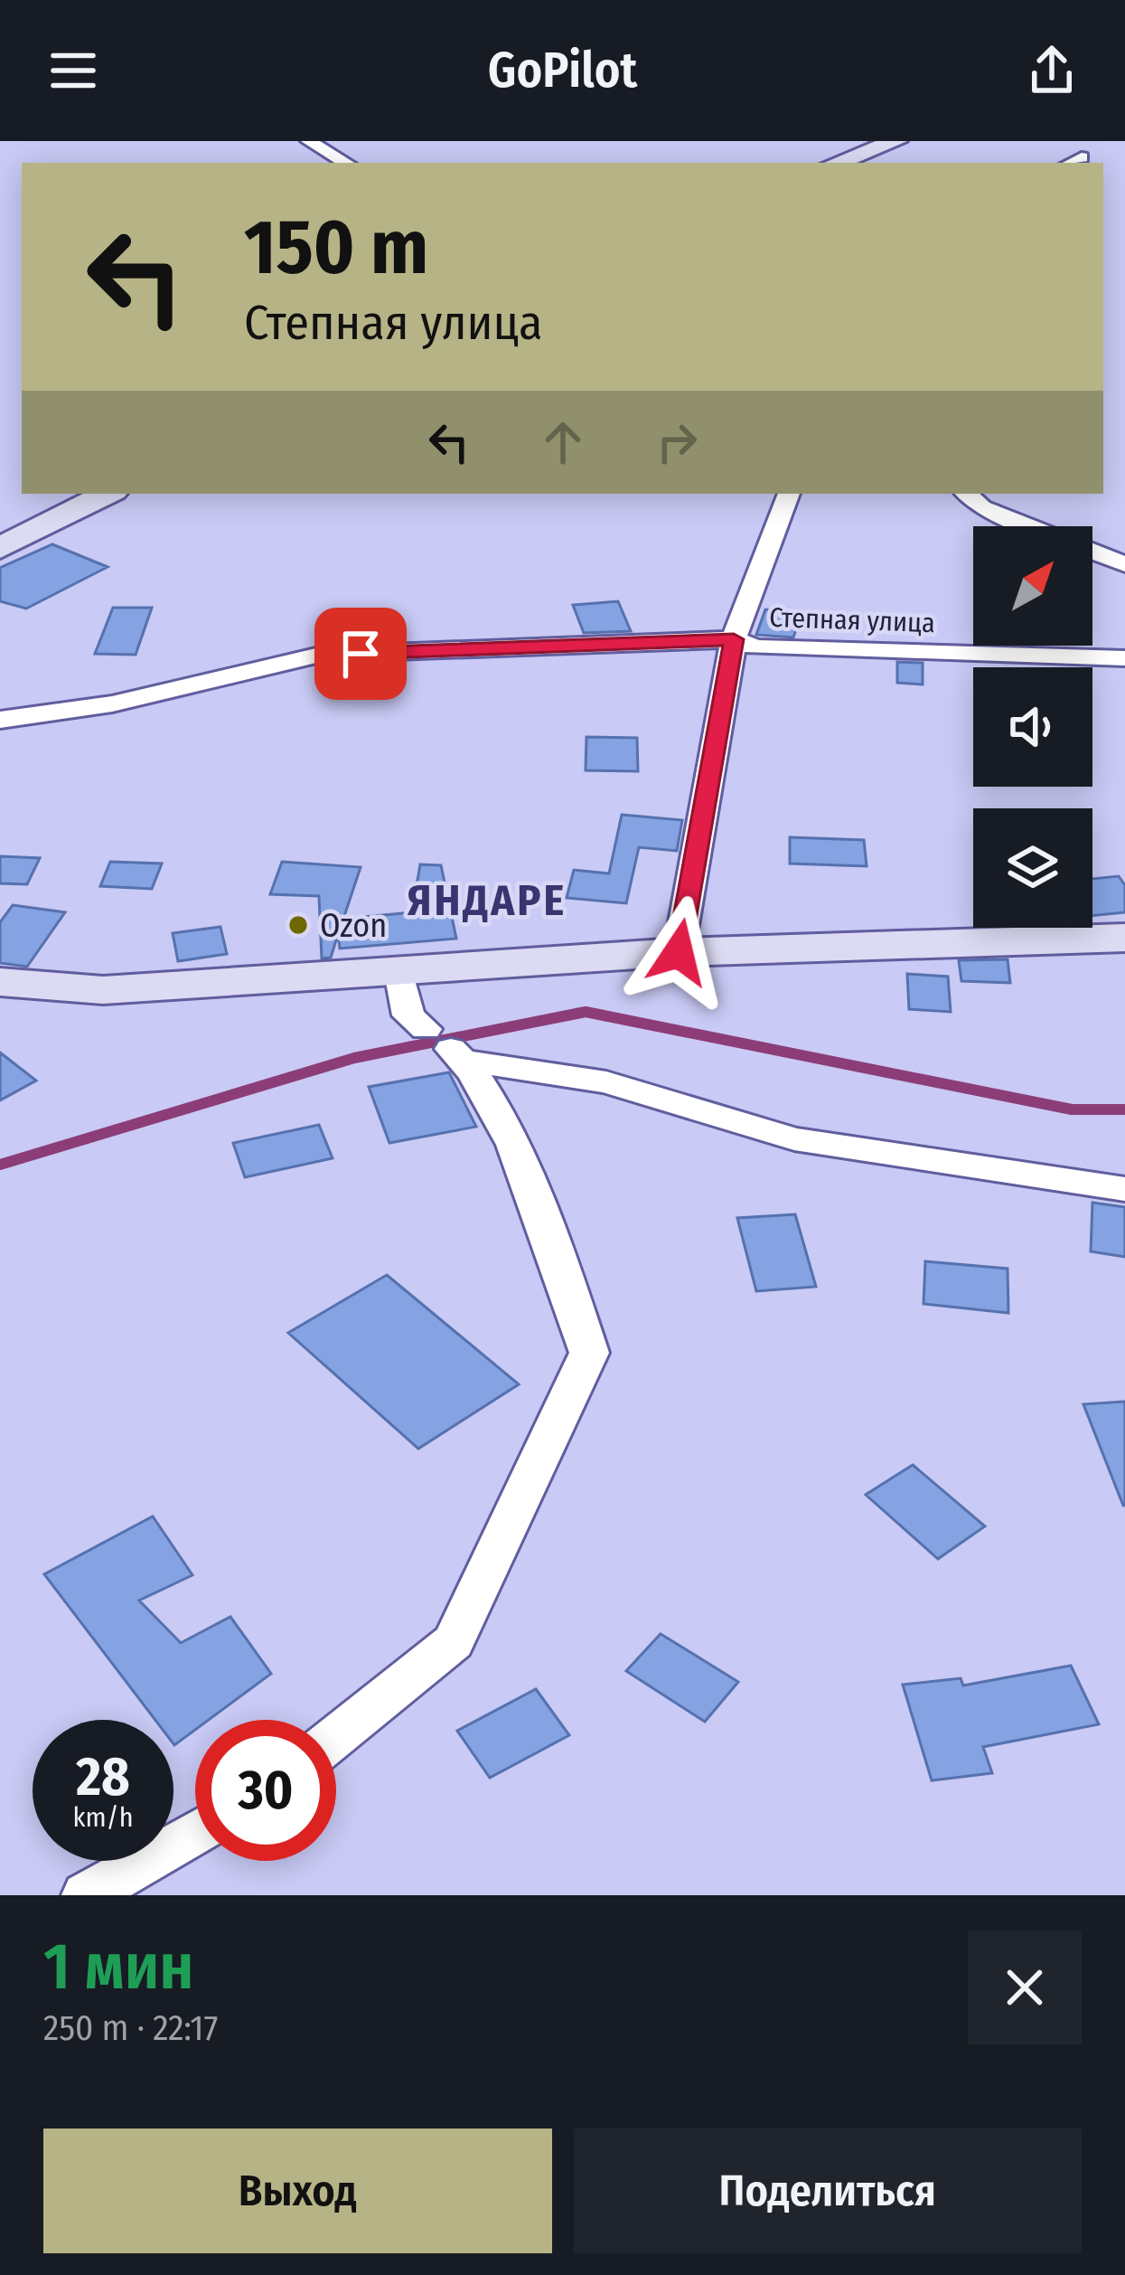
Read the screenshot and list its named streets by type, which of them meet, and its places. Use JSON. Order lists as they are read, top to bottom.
{
  "streets": {
    "street": ["Степная улица"]
  },
  "districts": ["ЯНДАРЕ"],
  "places": ["Ozon"],
  "north": "top right",
  "page": {
    "header": "GoPilot",
    "turn": ["150 m", "Степная улица"],
    "speed": "28 km/h",
    "limit": "30",
    "heading": ["1 мин", "250 m · 22:17"],
    "buttons": ["Выход", "Поделиться"]
  }
}
